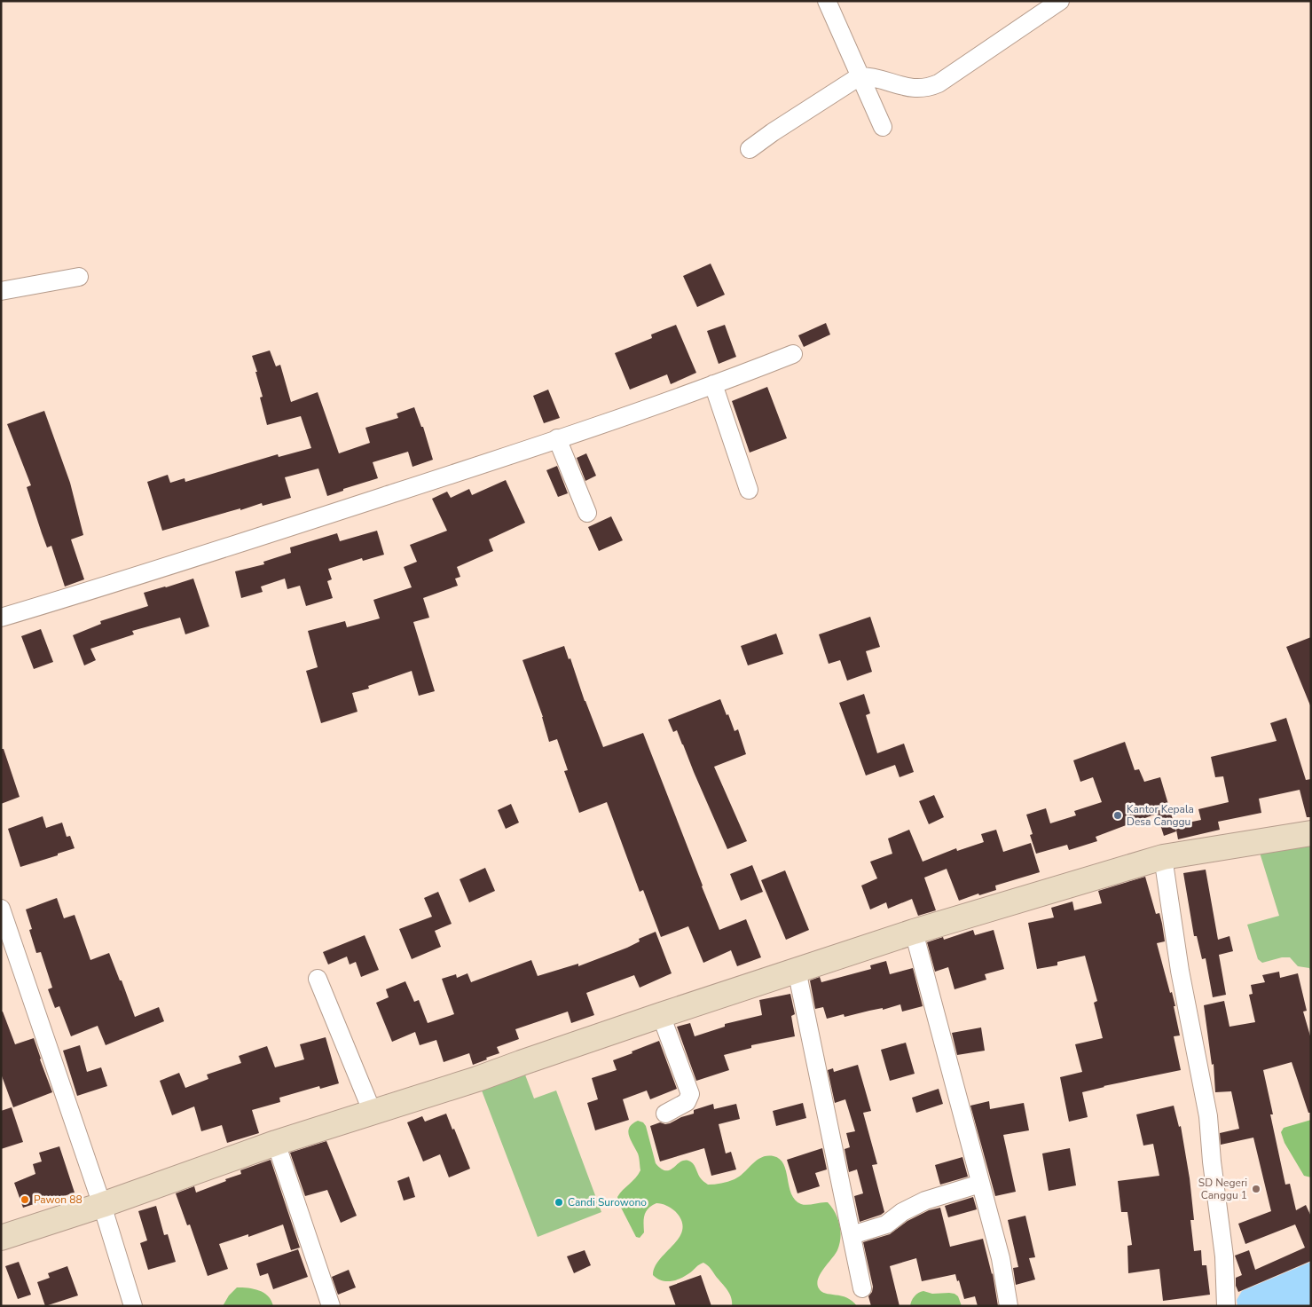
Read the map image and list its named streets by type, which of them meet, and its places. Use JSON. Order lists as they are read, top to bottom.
{
  "places": [
    "Kantor Kepala Desa Canggu",
    "SD Negeri Canggu 1",
    "Pawon 88",
    "Candi Surowono"
  ]
}
